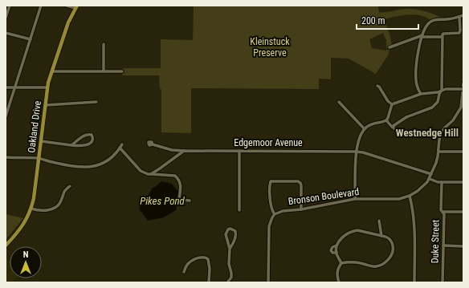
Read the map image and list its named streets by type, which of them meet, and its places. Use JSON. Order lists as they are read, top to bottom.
{
  "streets": {
    "main road": ["Oakland Drive"],
    "street": ["Edgemoor Avenue", "Bronson Boulevard", "Duke Street"]
  },
  "crossings": [
    ["Edgemoor Avenue", "Bronson Boulevard"]
  ],
  "districts": ["Westnedge Hill"],
  "water": ["Pikes Pond"],
  "parks": ["Kleinstuck Preserve"],
  "scale_bar": "200 m",
  "north": "top"
}
